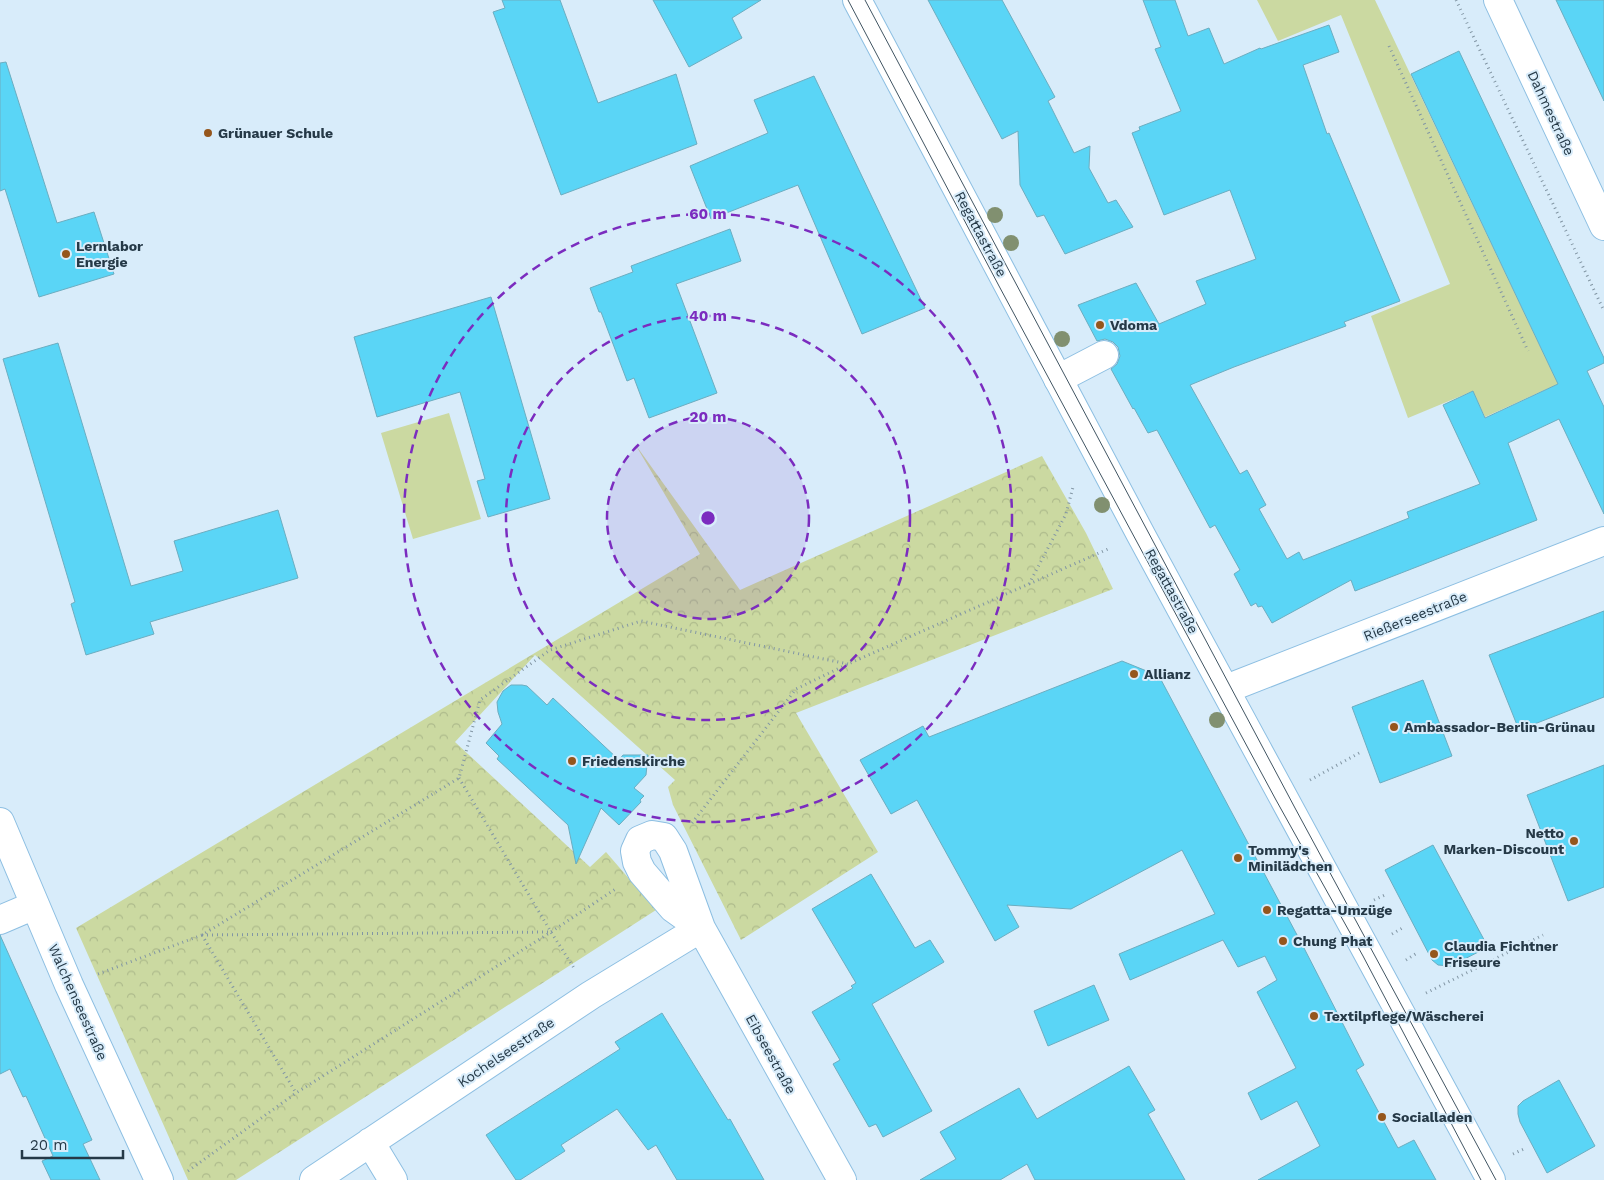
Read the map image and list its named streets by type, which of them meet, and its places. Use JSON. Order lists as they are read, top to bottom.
{
  "streets": {
    "street": [
      "Dahmestraße",
      "Regattastraße",
      "Rießerseestraße",
      "Walchenseestraße",
      "Kochelseestraße",
      "Eibseestraße"
    ]
  },
  "crossings": [
    ["Regattastraße", "Rießerseestraße"],
    ["Kochelseestraße", "Eibseestraße"]
  ],
  "places": [
    "Grünauer Schule",
    "Lernlabor Energie",
    "Vdoma",
    "Allianz",
    "Ambassador-Berlin-Grünau",
    "Friedenskirche",
    "Netto Marken-Discount",
    "Tommy's Minilädchen",
    "Regatta-Umzüge",
    "Chung Phat",
    "Claudia Fichtner Friseure",
    "Textilpflege/Wäscherei",
    "Socialladen"
  ],
  "scale_bar": "20 m",
  "rings": ["60 m", "40 m", "20 m"]
}
